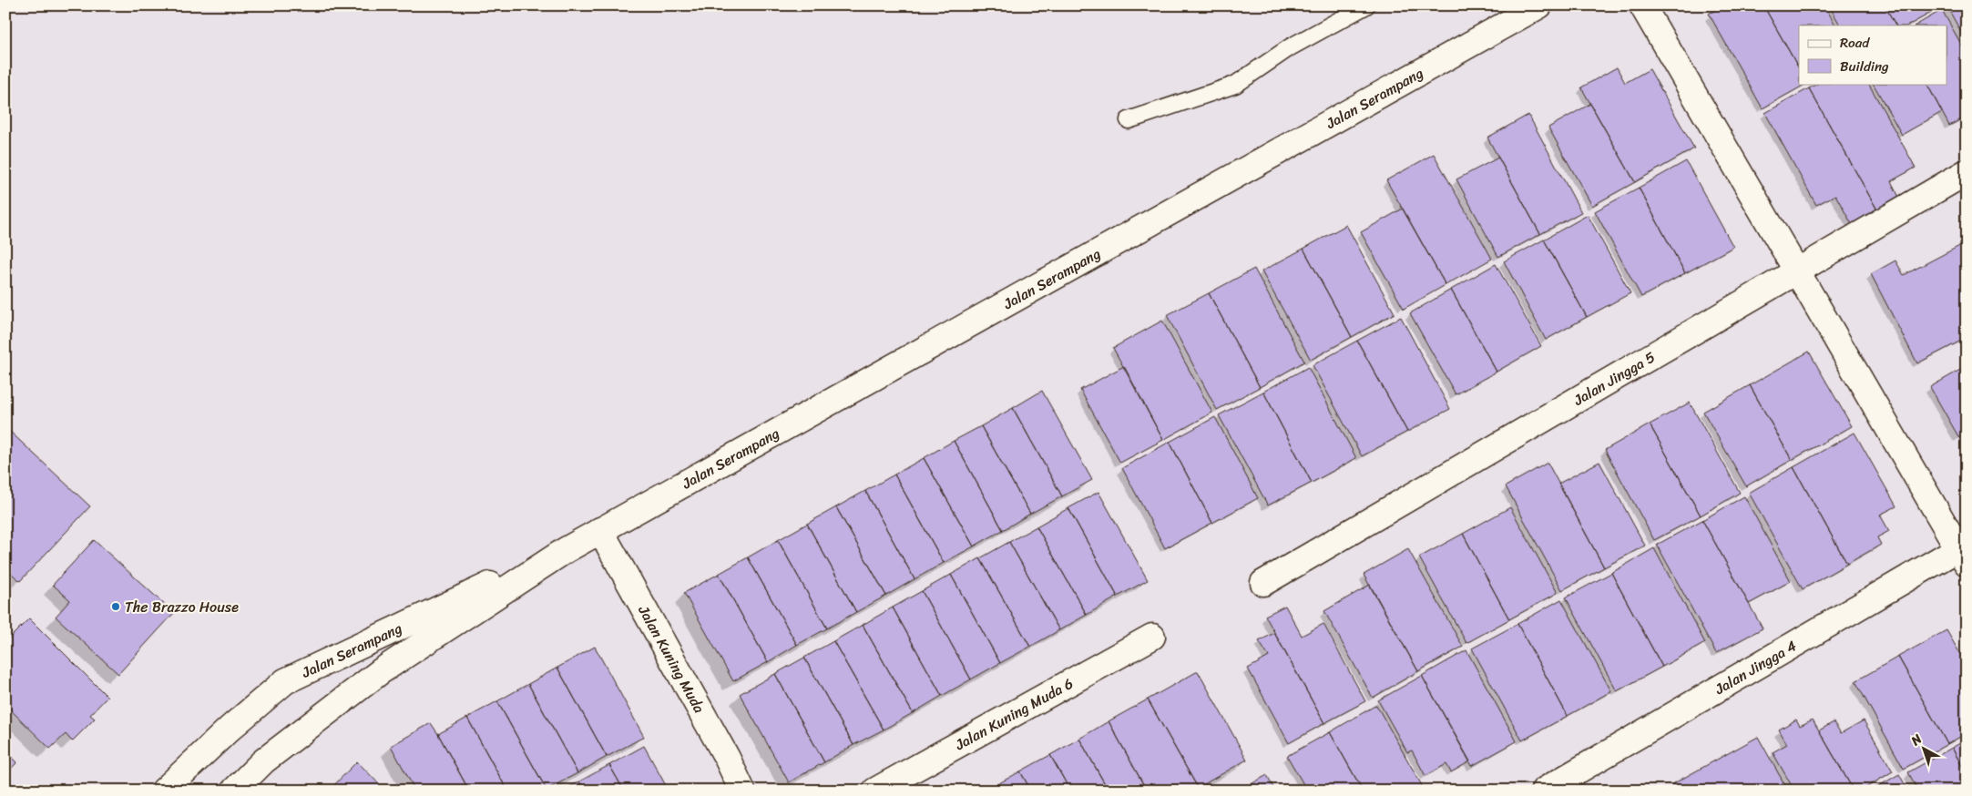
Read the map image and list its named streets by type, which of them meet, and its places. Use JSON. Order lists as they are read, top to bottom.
{
  "streets": {
    "street": [
      "Jalan Serampang",
      "Jalan Jingga 5",
      "Jalan Kuning Muda",
      "Jalan Jingga 4",
      "Jalan Kuning Muda 6"
    ]
  },
  "crossings": [
    ["Jalan Serampang", "Jalan Kuning Muda"]
  ],
  "places": ["The Brazzo House"],
  "legend": ["Road", "Building"],
  "north": "top left"
}
